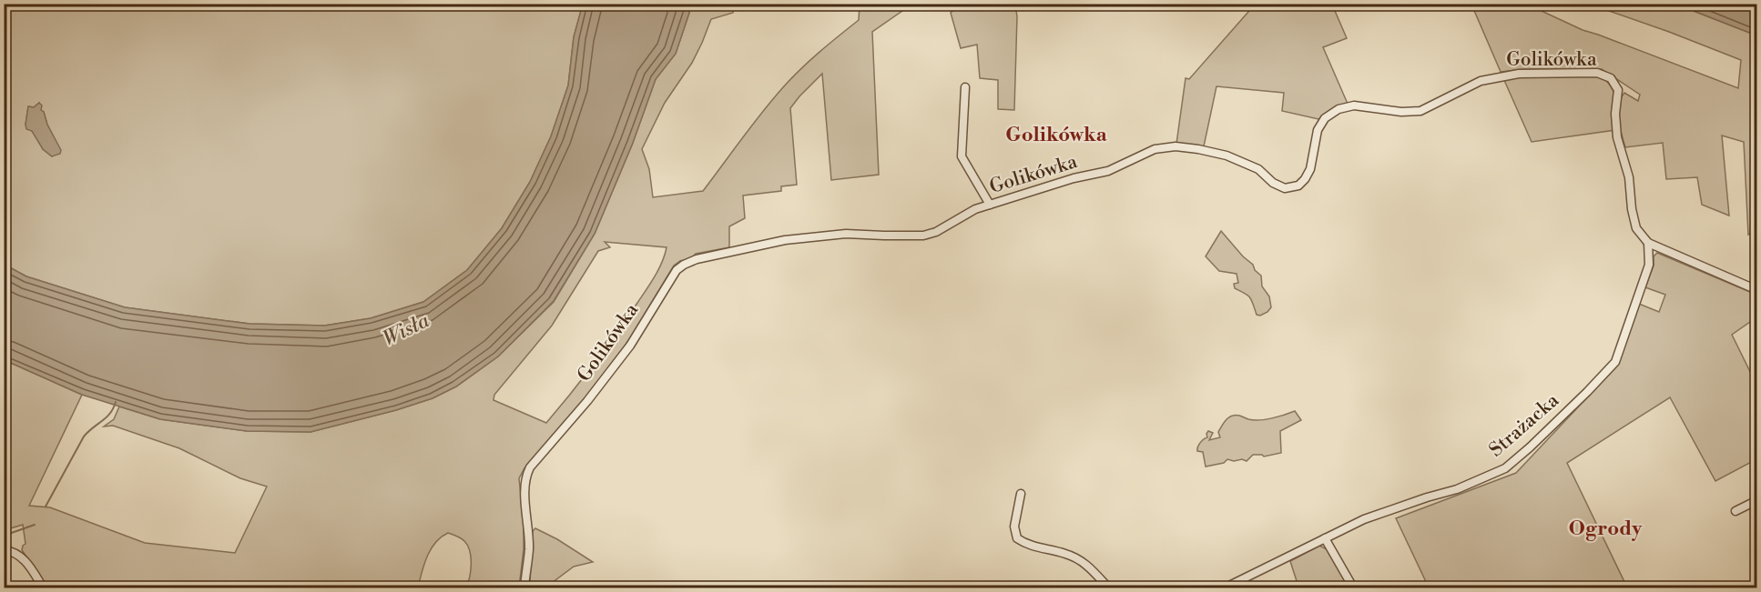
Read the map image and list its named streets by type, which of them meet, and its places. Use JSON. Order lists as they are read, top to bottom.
{
  "streets": {
    "street": ["Golikówka", "Strażacka"]
  },
  "crossings": [
    ["Golikówka", "Strażacka"]
  ],
  "districts": ["Golikówka", "Ogrody"],
  "water": ["Wisła"]
}
